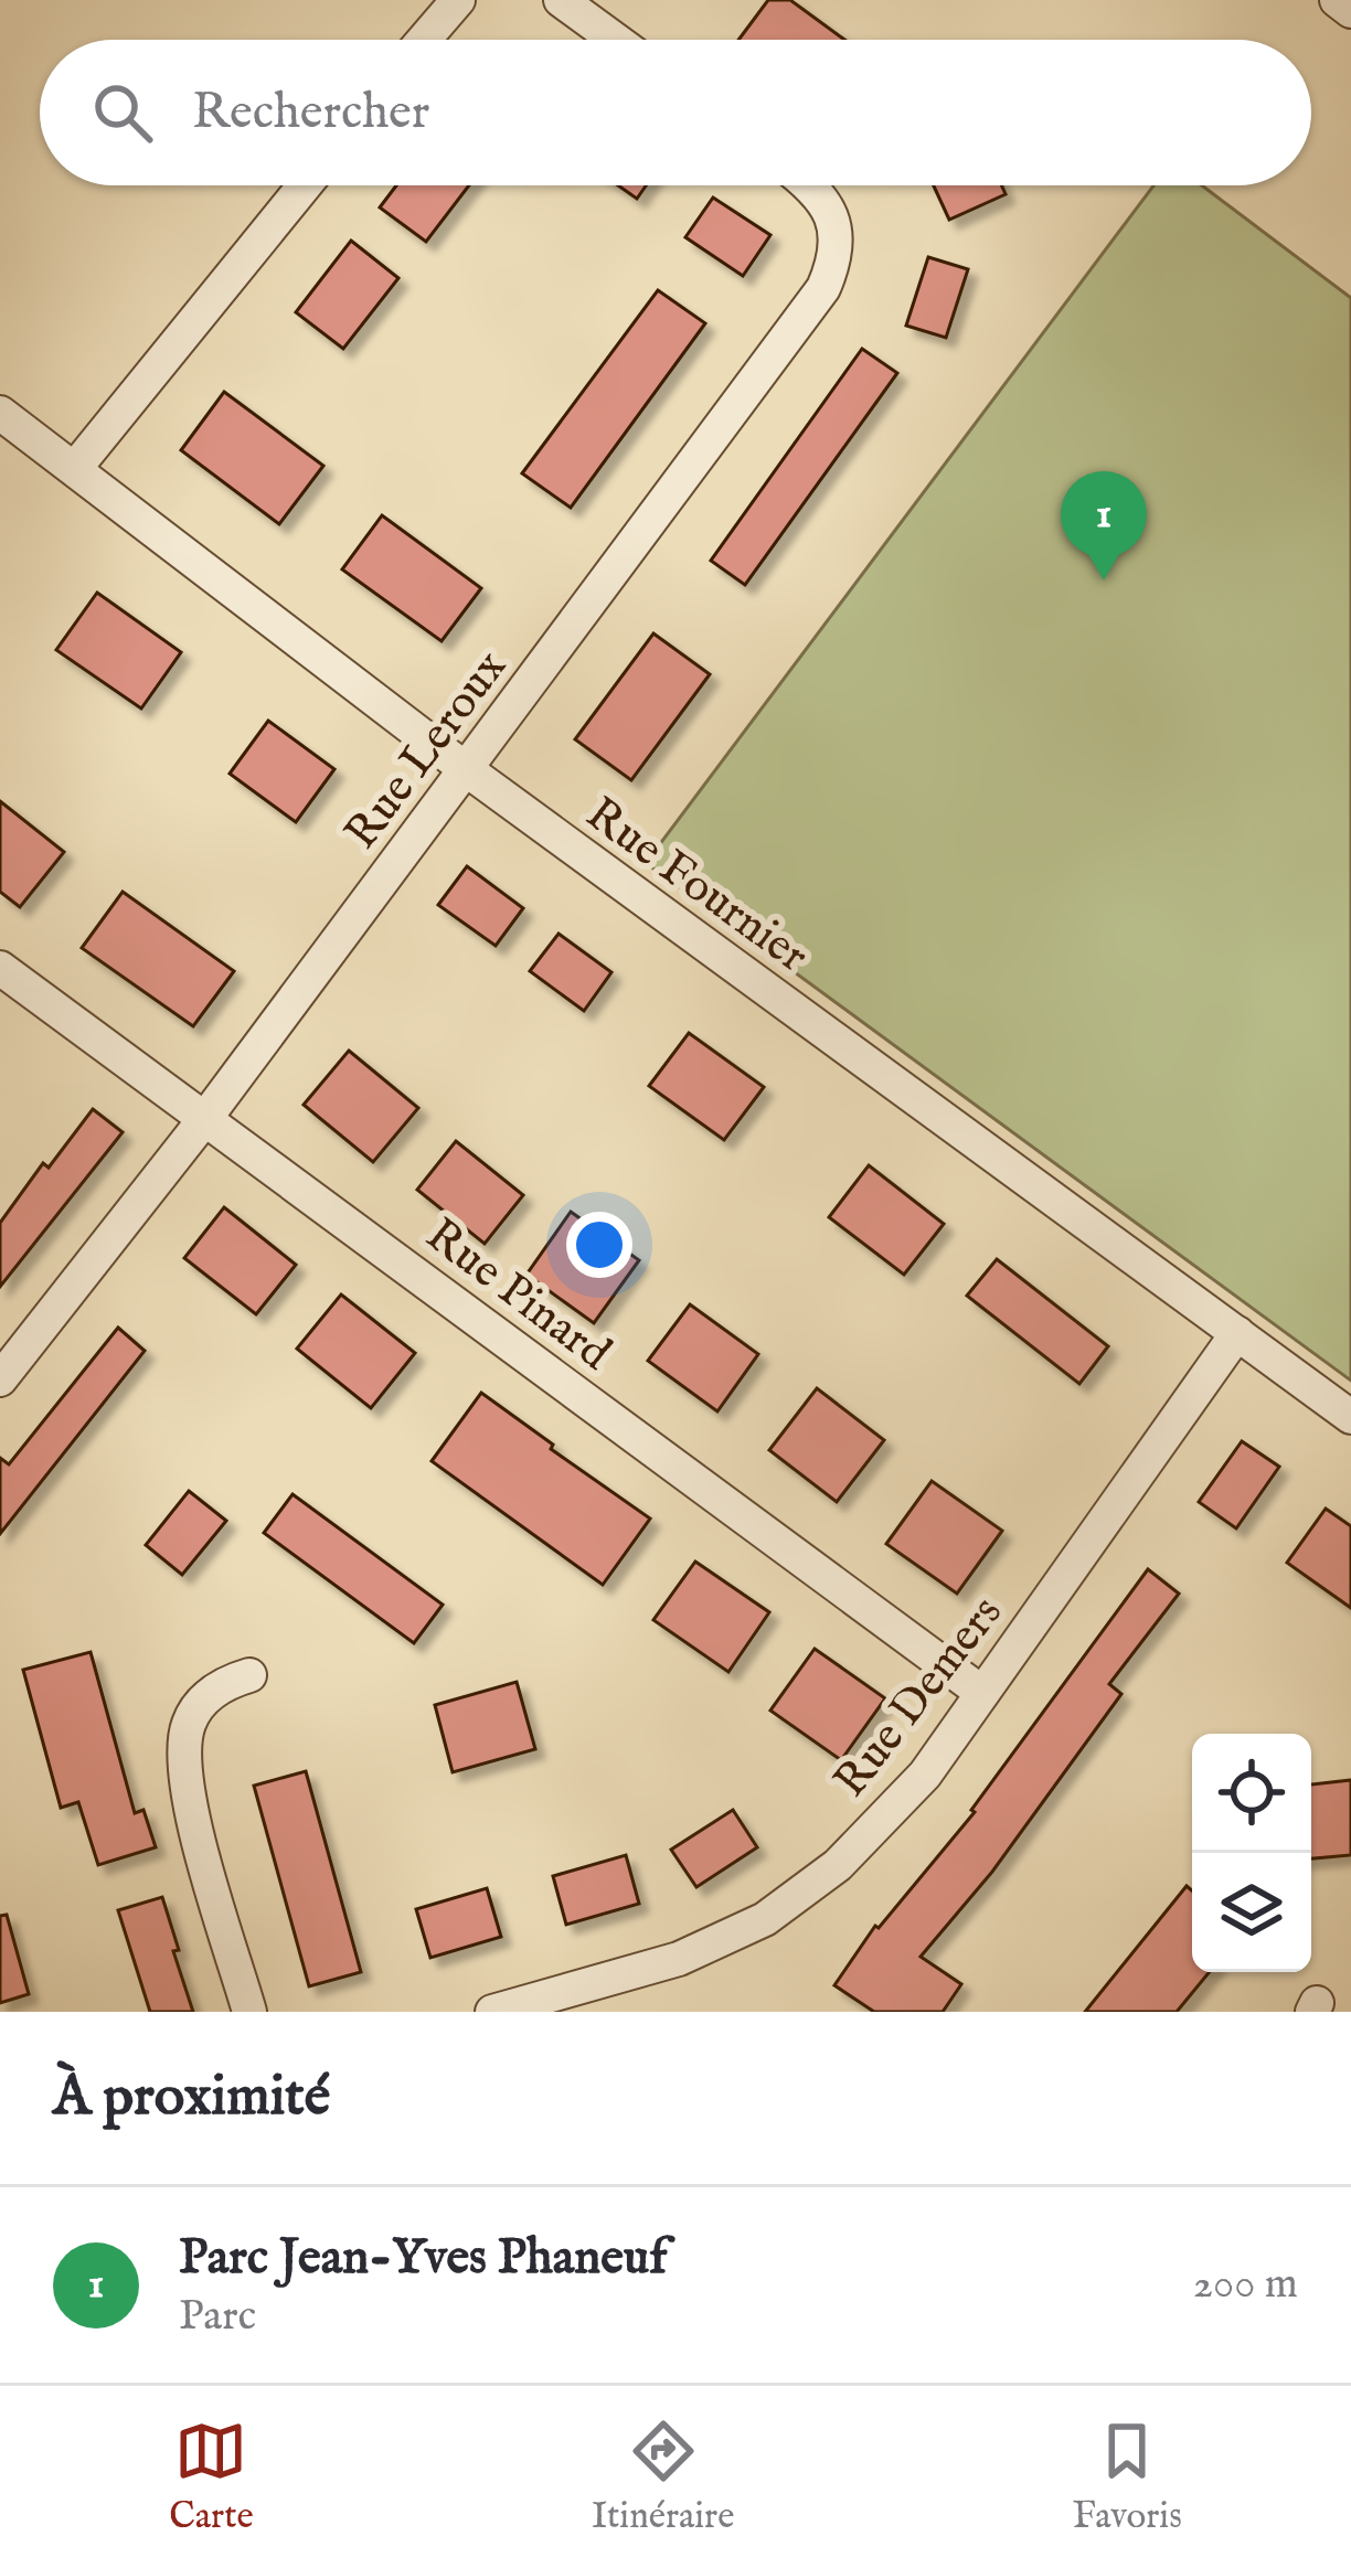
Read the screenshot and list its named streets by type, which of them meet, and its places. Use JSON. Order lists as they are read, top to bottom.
{
  "streets": {
    "street": [
      "Rue Leroux",
      "Rue Fournier",
      "Rue Pinard",
      "Rue Demers"
    ]
  },
  "crossings": [
    ["Rue Leroux", "Rue Fournier"],
    ["Rue Leroux", "Rue Pinard"],
    ["Rue Fournier", "Rue Demers"],
    ["Rue Pinard", "Rue Demers"]
  ],
  "page": {
    "search": "Rechercher",
    "pins": "1",
    "heading": "À proximité",
    "list": [
      {
        "mark": "1",
        "name": "Parc Jean-Yves Phaneuf",
        "note": "Parc",
        "value": "200 m"
      }
    ],
    "nav": ["Carte", "Itinéraire", "Favoris"]
  }
}
